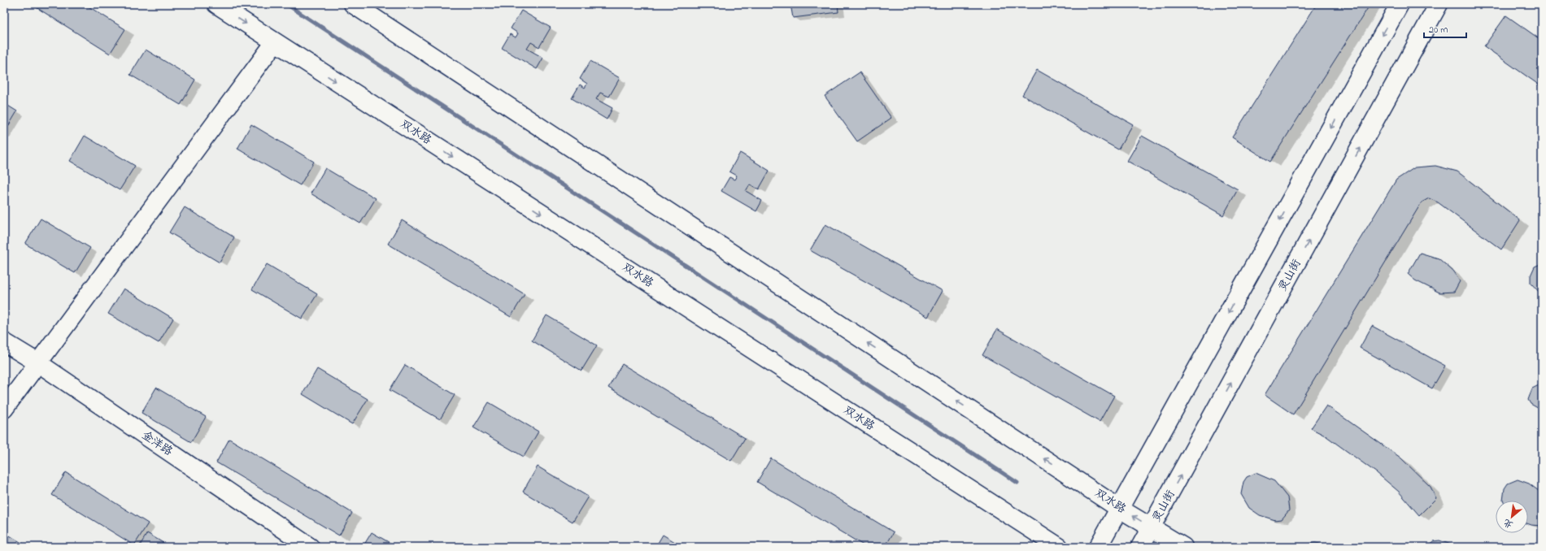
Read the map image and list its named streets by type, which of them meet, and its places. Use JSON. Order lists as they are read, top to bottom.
{
  "streets": {
    "main road": ["双水路", "灵山街", "金洋路"]
  },
  "crossings": [
    ["双水路", "灵山街"]
  ],
  "scale_bar": "20 m",
  "north": "bottom left"
}
